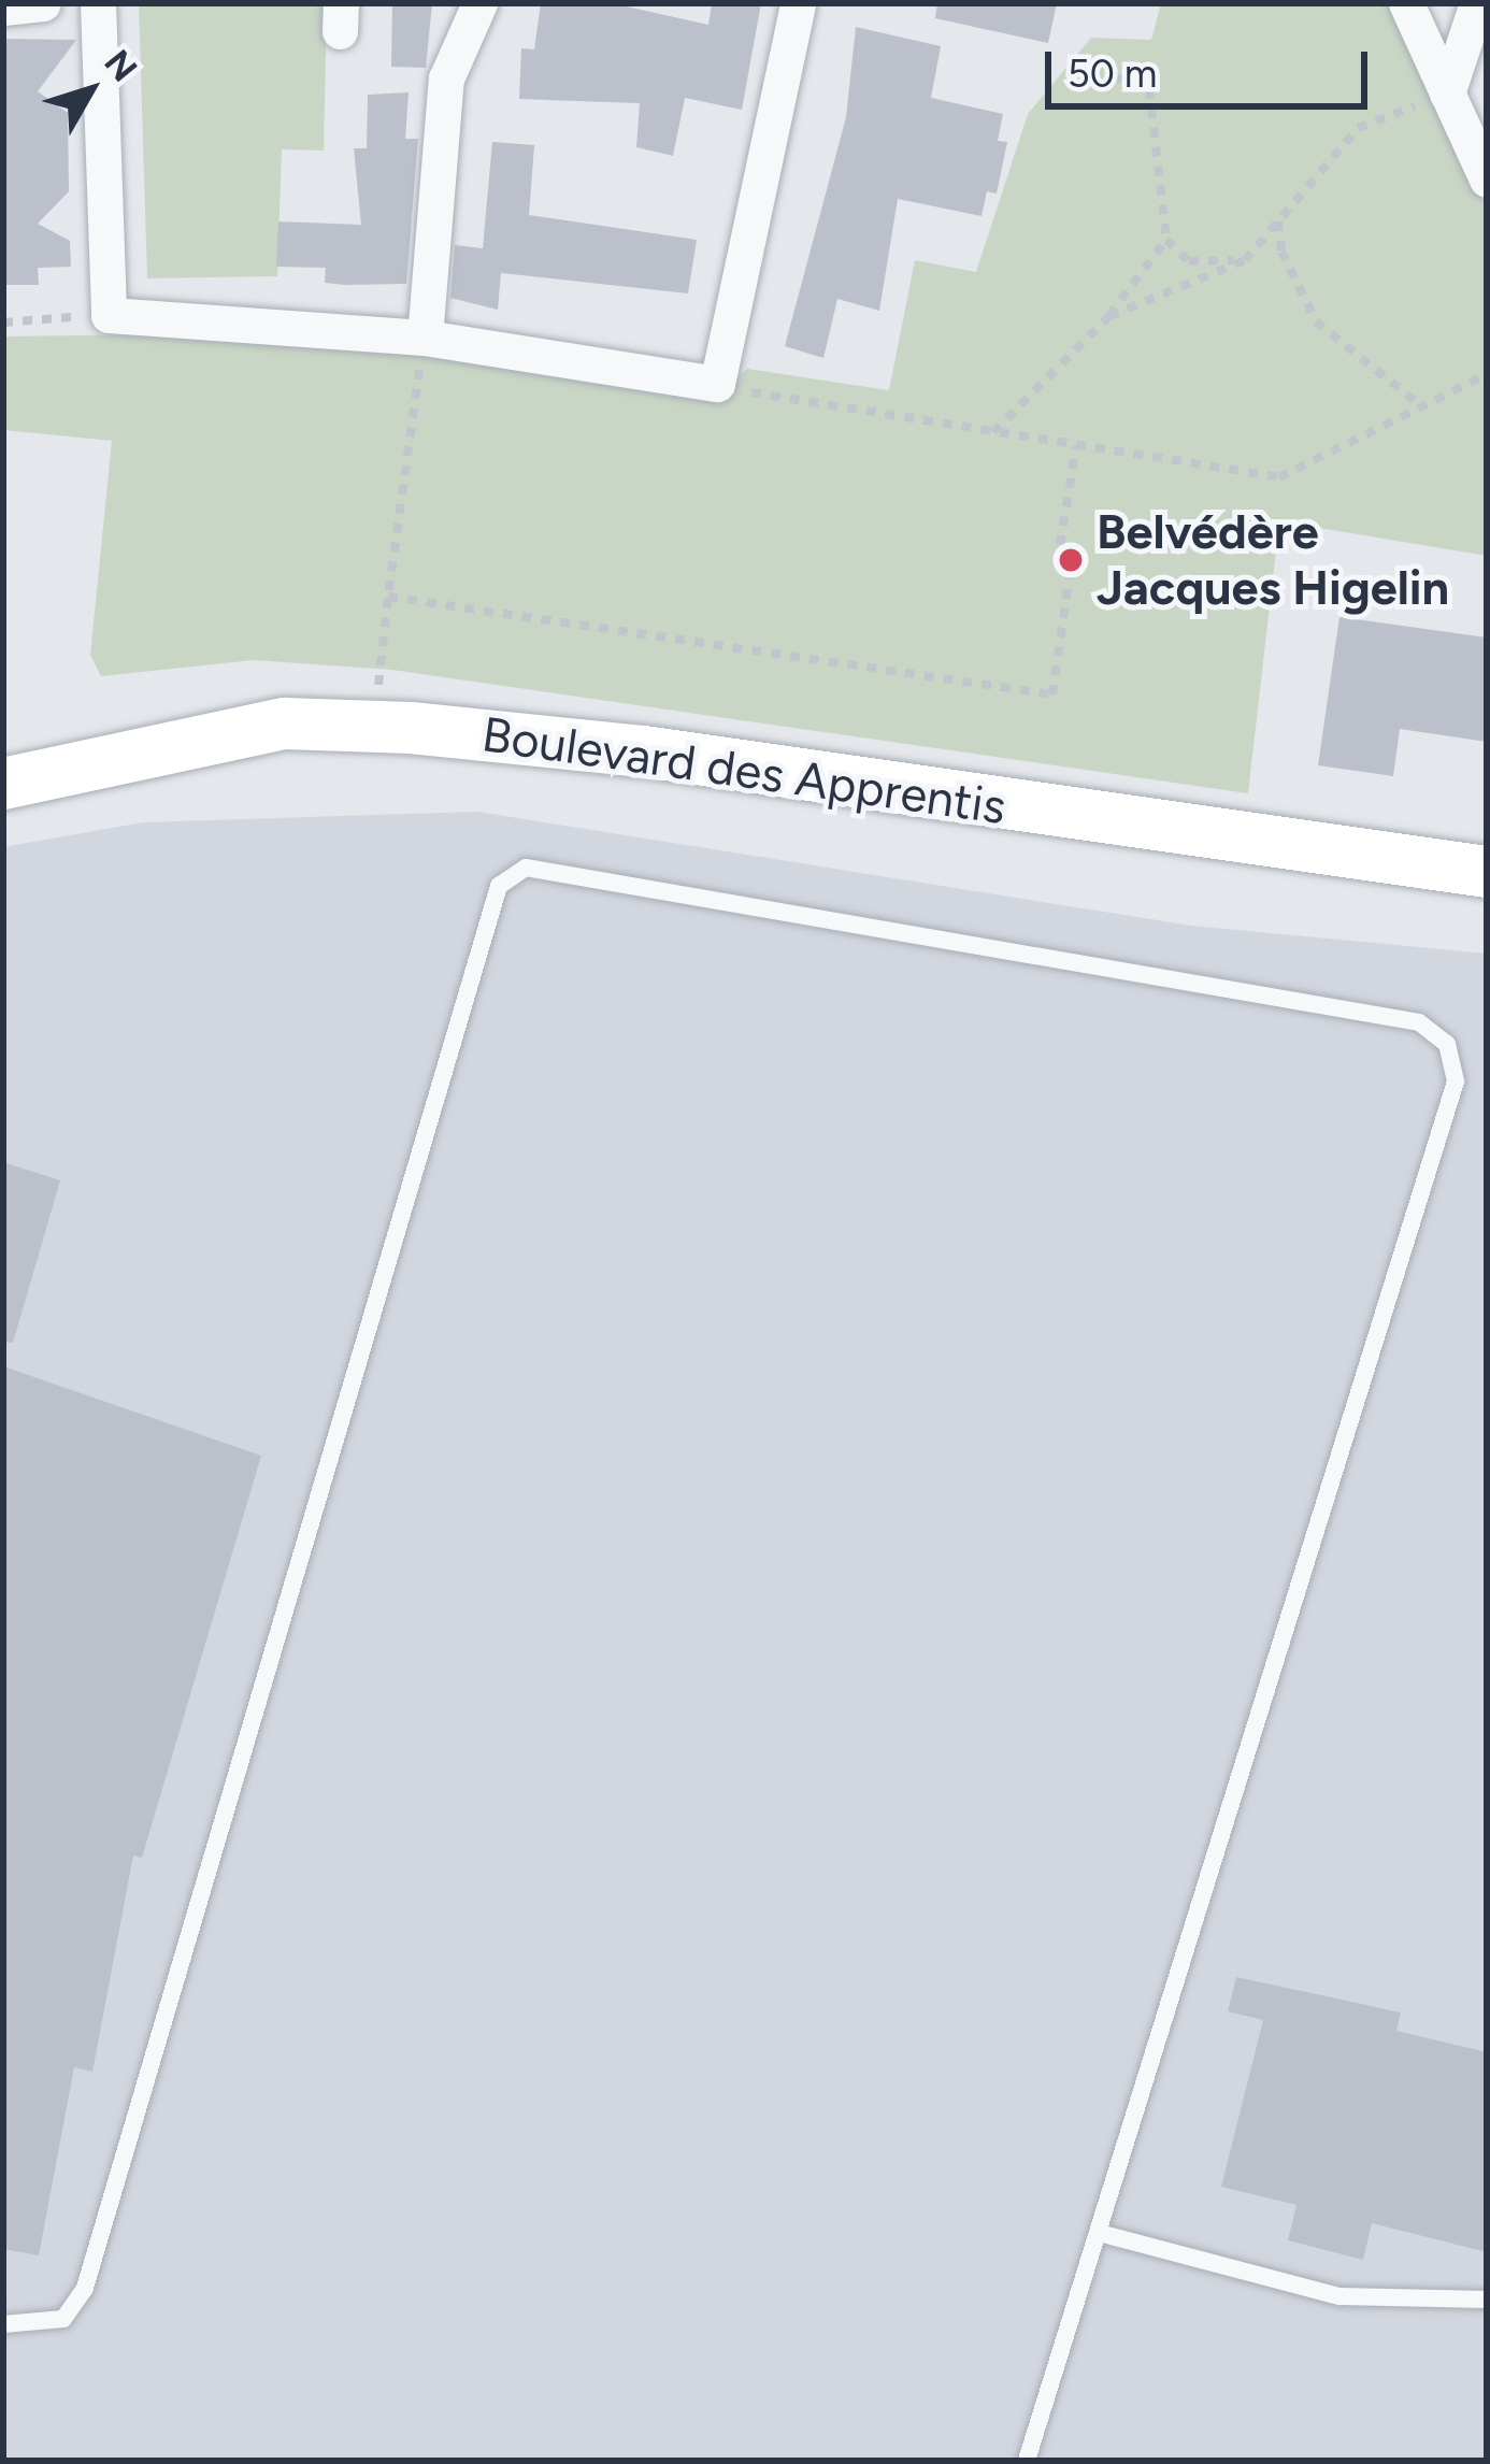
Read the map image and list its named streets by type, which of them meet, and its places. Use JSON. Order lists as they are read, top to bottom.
{
  "streets": {
    "main road": ["Boulevard des Apprentis"]
  },
  "places": ["Belvédère Jacques Higelin"],
  "scale_bar": "50 m",
  "north": "top right"
}
